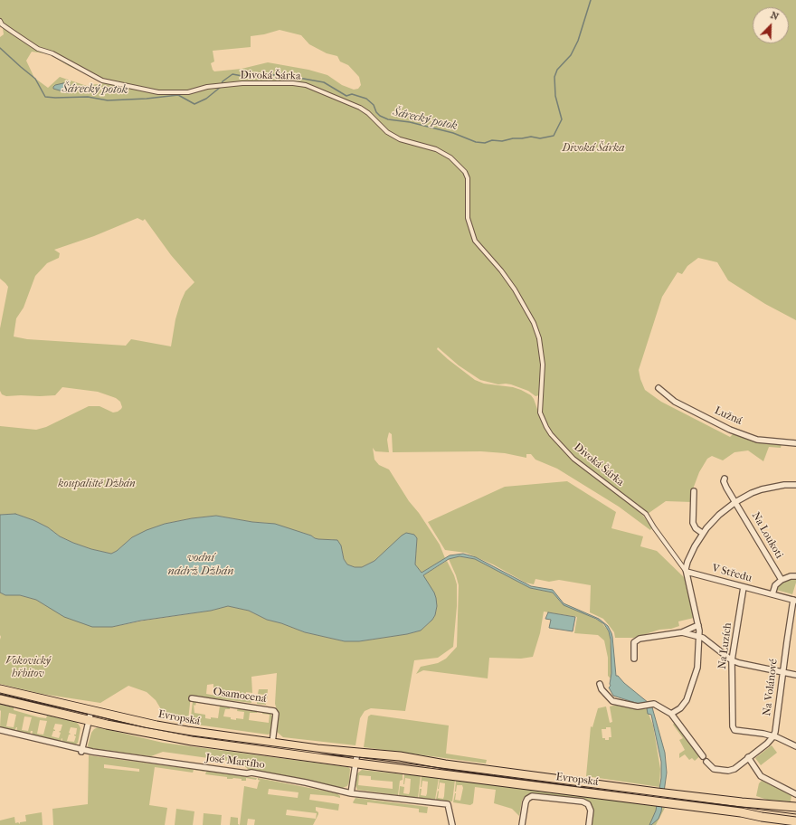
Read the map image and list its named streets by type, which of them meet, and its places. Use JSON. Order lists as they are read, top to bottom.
{
  "streets": {
    "main road": ["Evropská"],
    "street": [
      "Divoká Šárka",
      "Lužná",
      "Na Loukoti",
      "V Středu",
      "Na Luzích",
      "Na Volánové",
      "Osamocená",
      "José Martího"
    ]
  },
  "crossings": [
    ["Divoká Šárka", "V Středu"],
    ["V Středu", "Na Luzích"],
    ["V Středu", "Na Volánové"],
    ["Na Luzích", "Na Volánové"],
    ["Osamocená", "Evropská"]
  ],
  "water": ["Šárecký potok", "vodní nádrž Džbán"],
  "parks": ["Divoká Šárka", "koupaliště Džbán", "Vokovický hřbitov"],
  "north": "top right"
}
